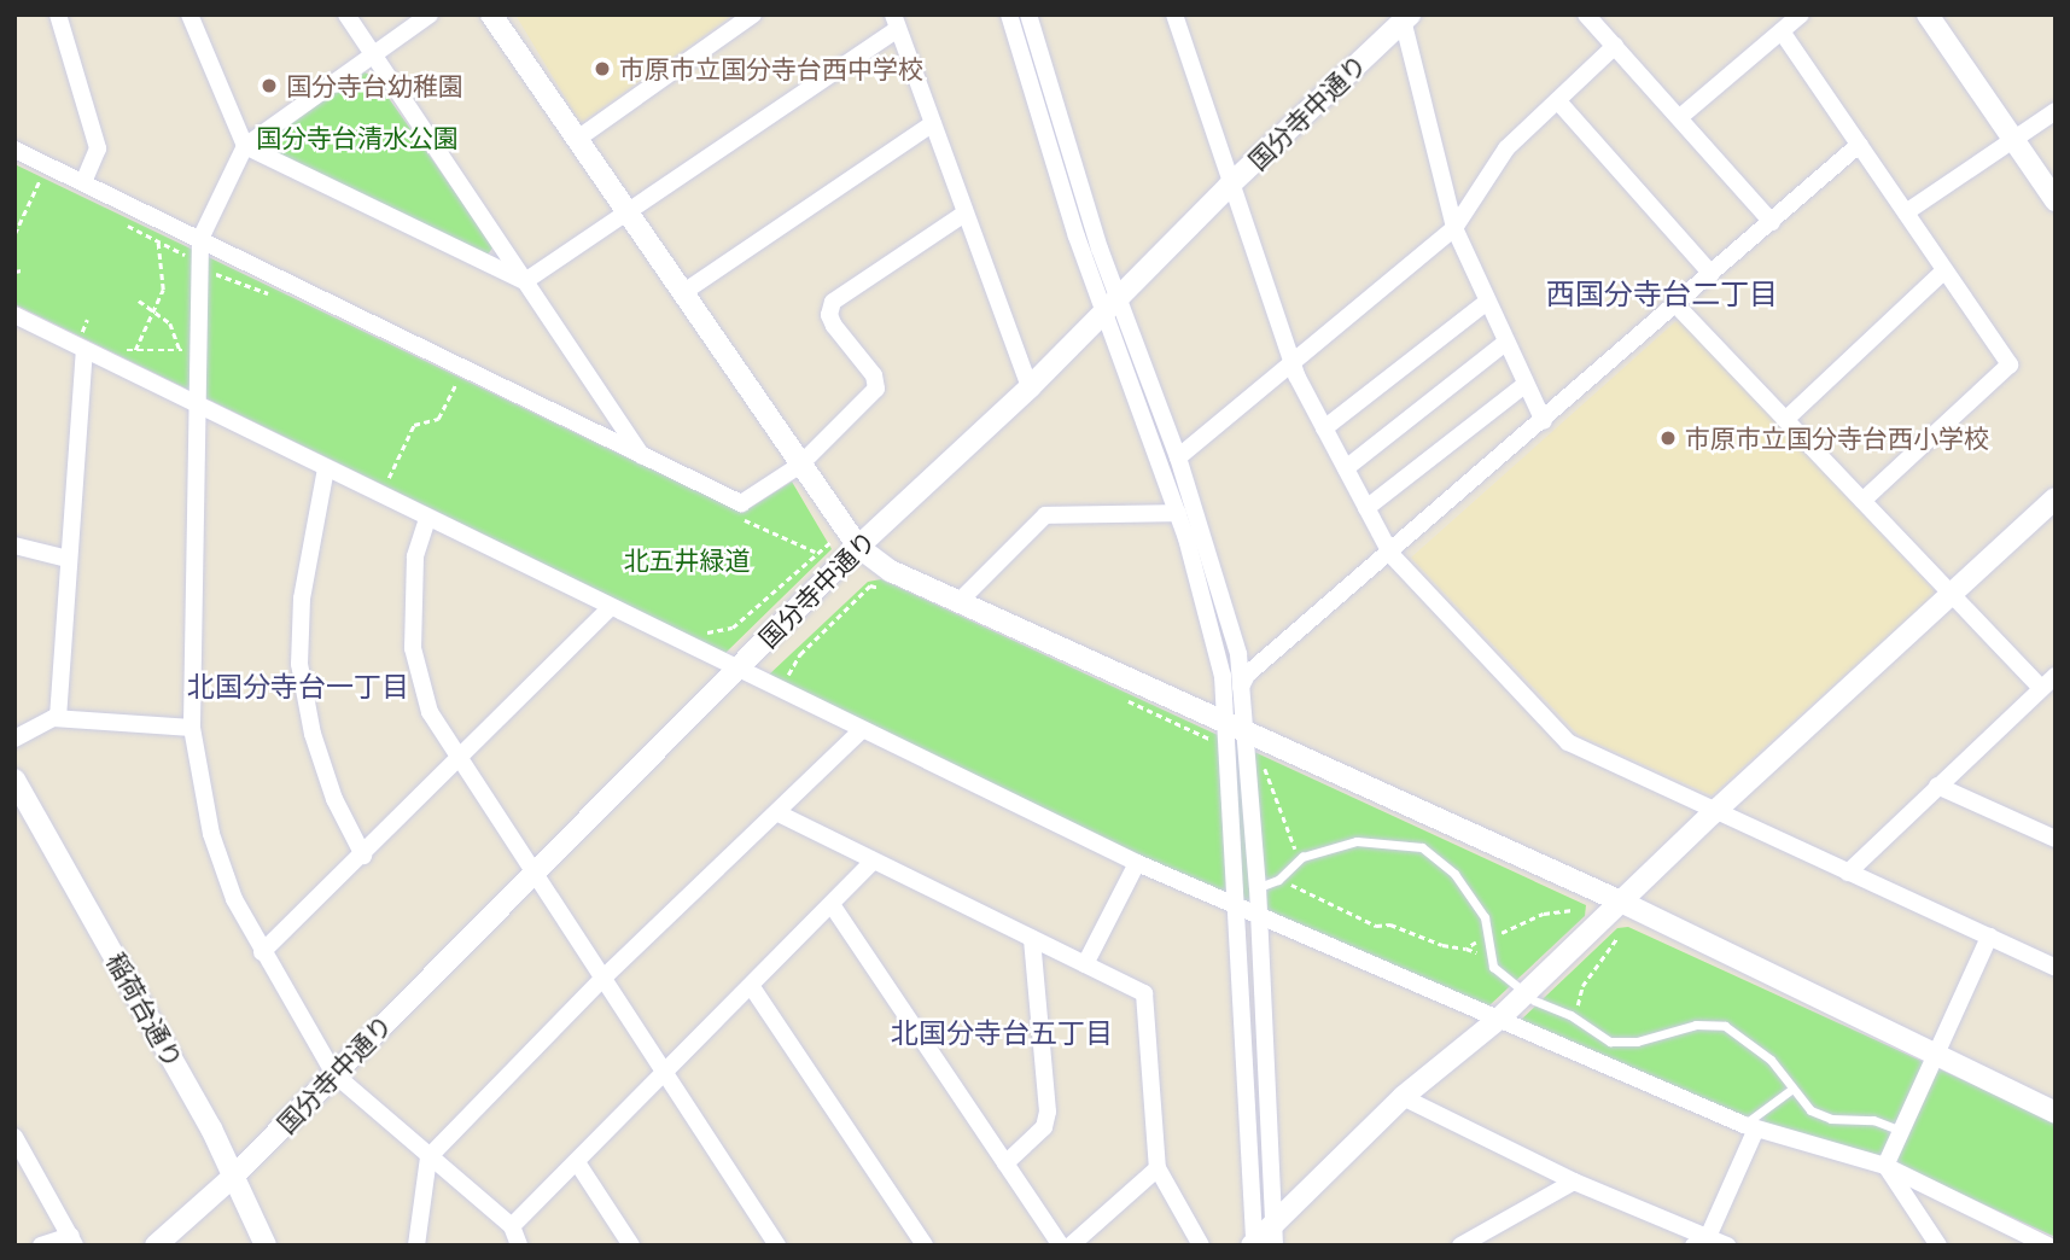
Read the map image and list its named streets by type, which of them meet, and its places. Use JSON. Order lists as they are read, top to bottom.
{
  "streets": {
    "street": ["国分寺中通り", "稲荷台通り"]
  },
  "crossings": [
    ["国分寺中通り", "稲荷台通り"]
  ],
  "districts": ["西国分寺台二丁目", "北国分寺台一丁目", "北国分寺台五丁目"],
  "parks": ["国分寺台清水公園", "北五井緑道"],
  "places": ["市原市立国分寺台西中学校", "国分寺台幼稚園", "市原市立国分寺台西小学校"]
}
